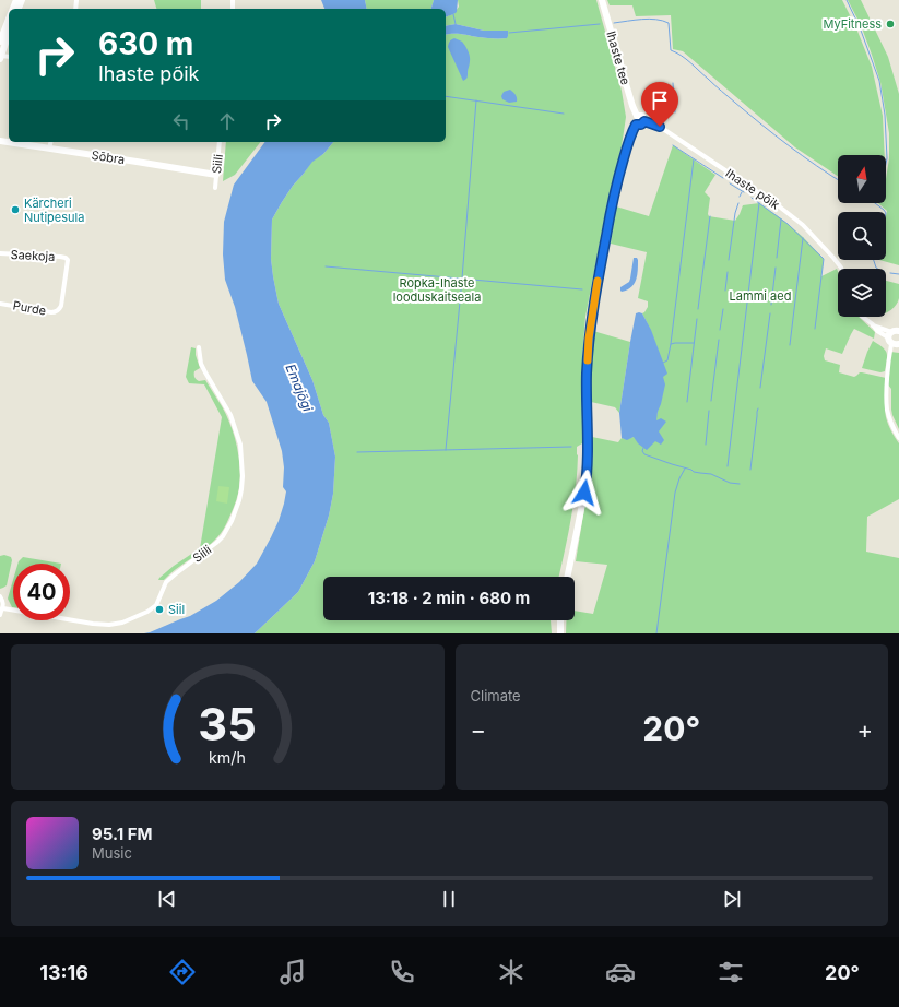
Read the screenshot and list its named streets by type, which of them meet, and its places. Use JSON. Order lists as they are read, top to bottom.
{
  "streets": {
    "street": [
      "Ihaste tee",
      "Sõbra",
      "Siili",
      "Ihaste põik",
      "Saekoja",
      "Purde"
    ]
  },
  "crossings": [
    ["Ihaste tee", "Ihaste põik"],
    ["Sõbra", "Siili"],
    ["Saekoja", "Purde"]
  ],
  "water": ["Emajõgi"],
  "parks": ["Ropka-Ihaste looduskaitseala", "Lammi aed"],
  "places": ["MyFitness", "Kärcheri Nutipesula", "Siil"],
  "north": "top",
  "page": {
    "turn": ["630 m", "Ihaste põik"],
    "limit": "40",
    "trip": "13:18 · 2 min · 680 m",
    "tile": "Climate",
    "heat": ["−", "20°", "+"],
    "song": ["95.1 FM", "Music"],
    "tabs": ["13:16", "20°"],
    "gauge": ["35", "km/h"]
  }
}
